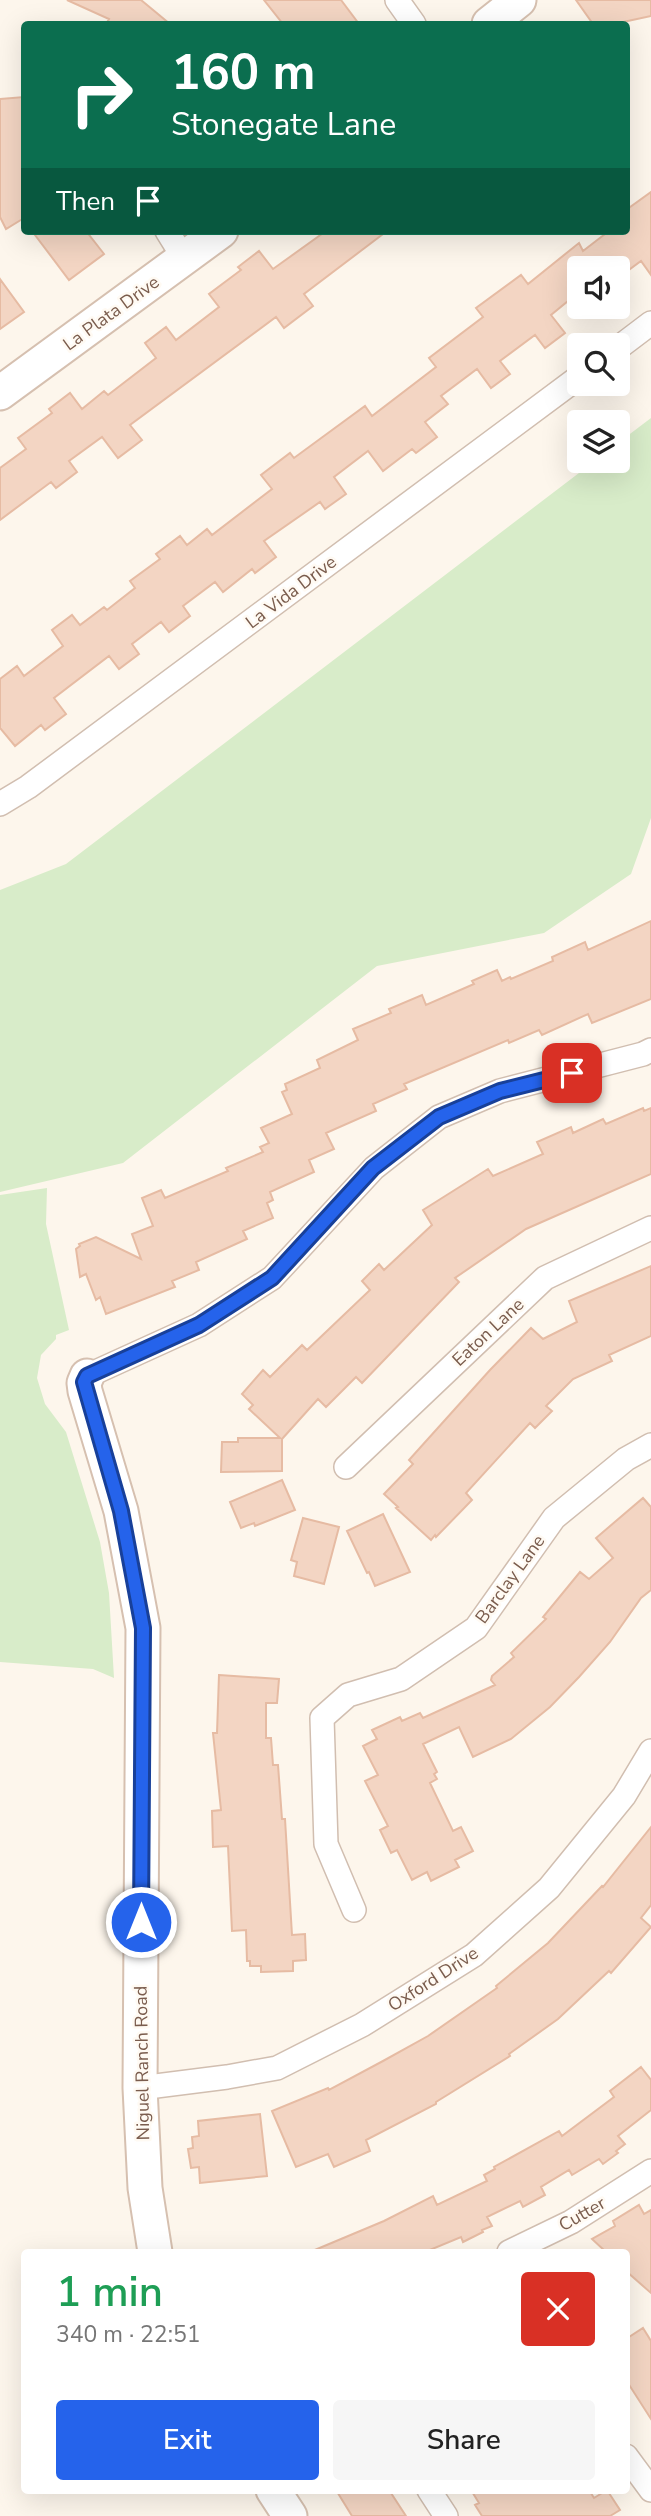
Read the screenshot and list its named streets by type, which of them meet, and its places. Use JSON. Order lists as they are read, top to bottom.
{
  "streets": {
    "street": [
      "La Plata Drive",
      "La Vida Drive",
      "Eaton Lane",
      "Barclay Lane",
      "Oxford Drive",
      "Niguel Ranch Road",
      "Cutter"
    ]
  },
  "crossings": [
    ["Oxford Drive", "Niguel Ranch Road"]
  ],
  "page": {
    "turn": ["160 m", "Stonegate Lane"],
    "then": "Then",
    "heading": ["1 min", "340 m · 22:51"],
    "buttons": ["Exit", "Share"]
  }
}
